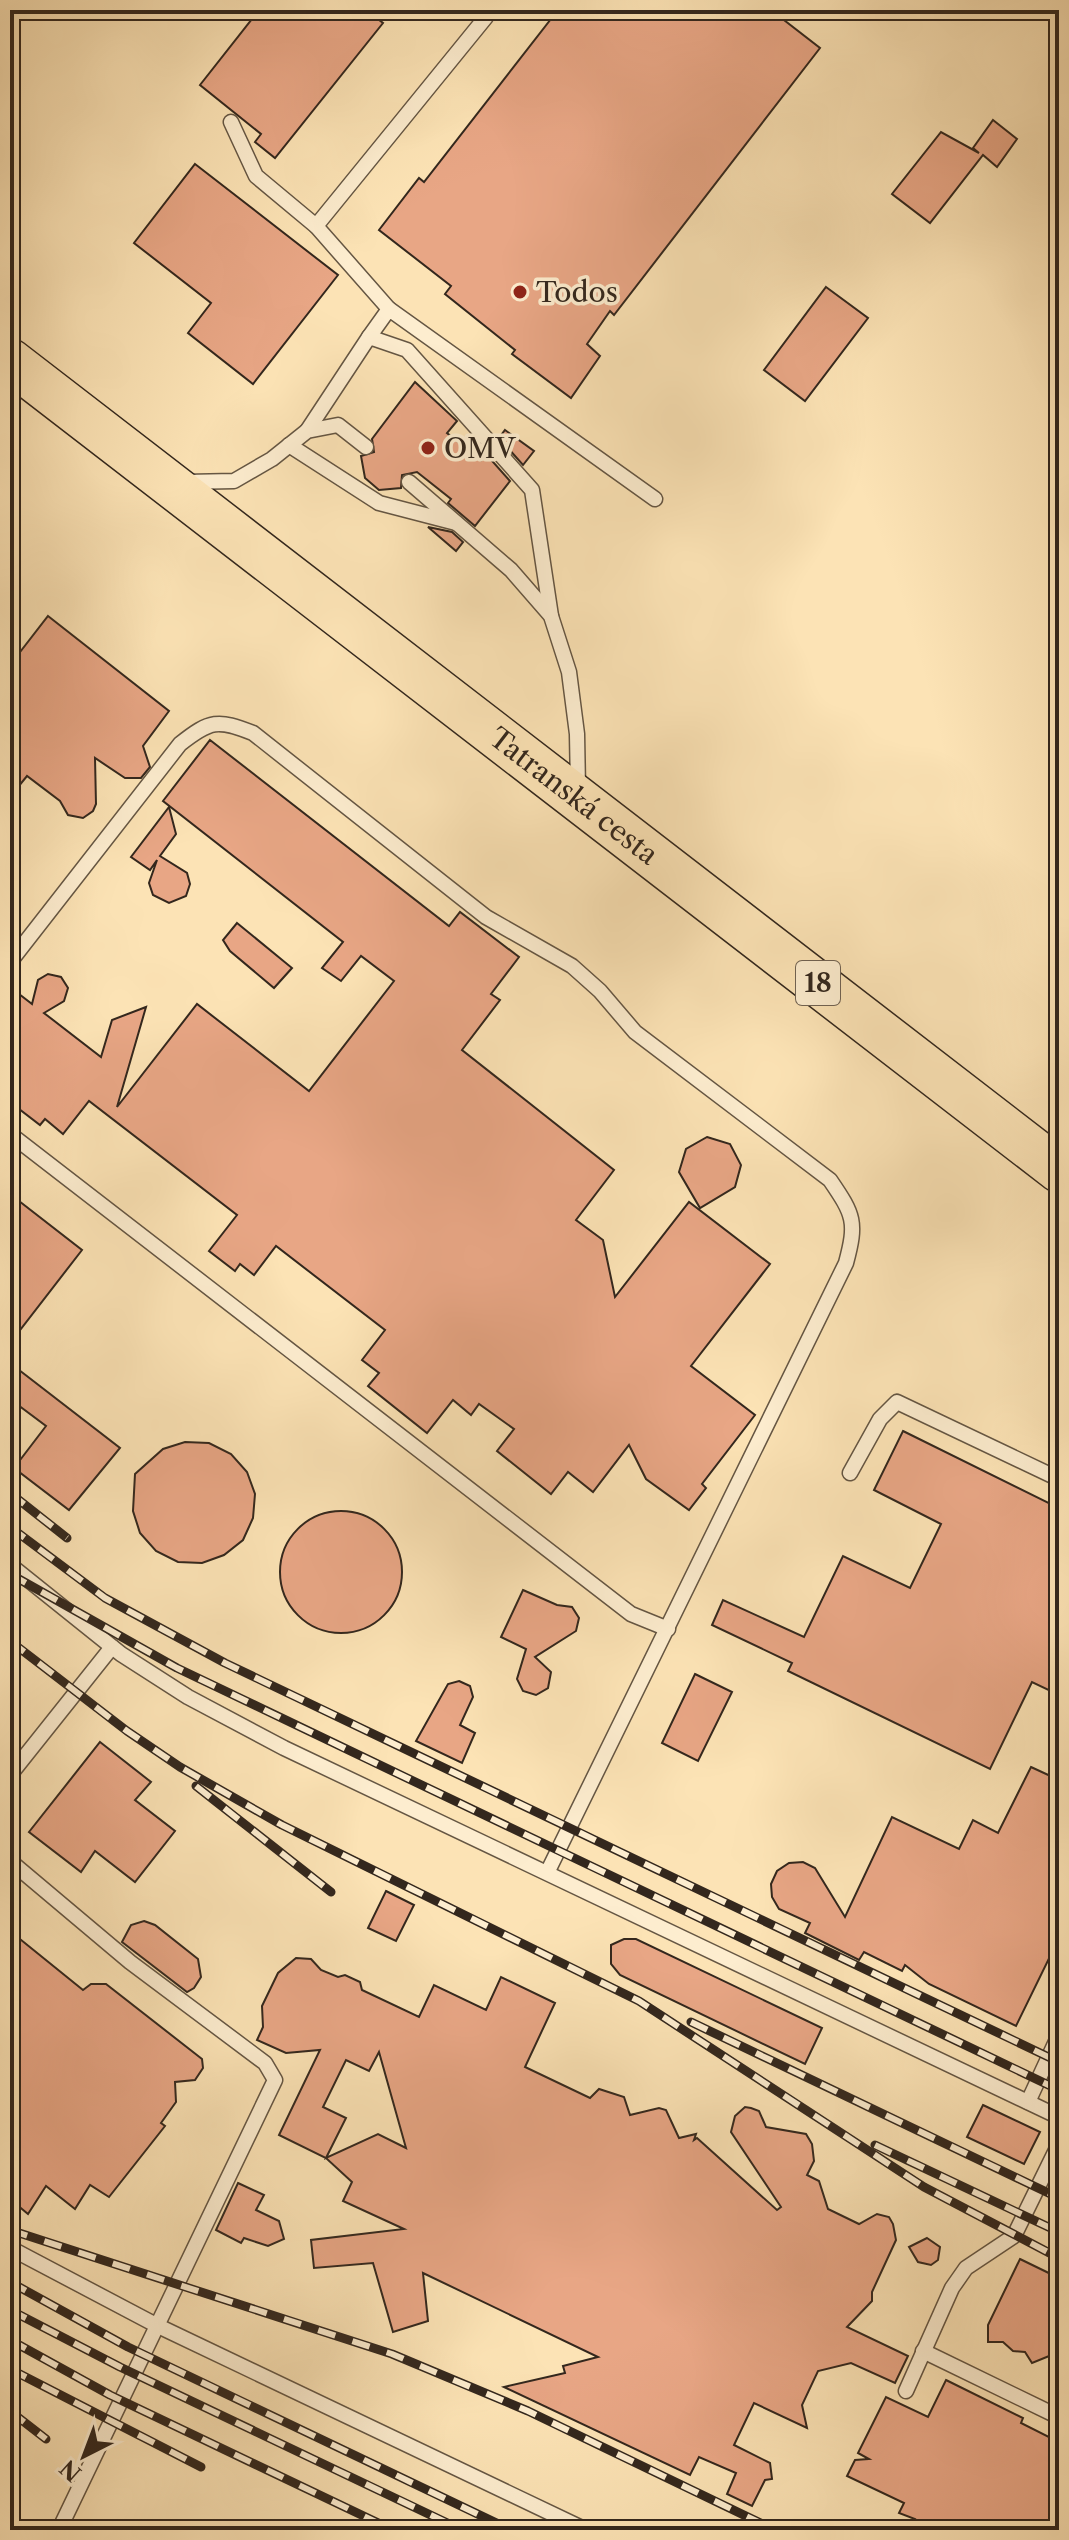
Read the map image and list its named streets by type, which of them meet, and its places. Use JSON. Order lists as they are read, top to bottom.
{
  "streets": {
    "main road": ["Tatranská cesta", "18"]
  },
  "places": ["Todos", "OMV"],
  "north": "bottom left"
}
